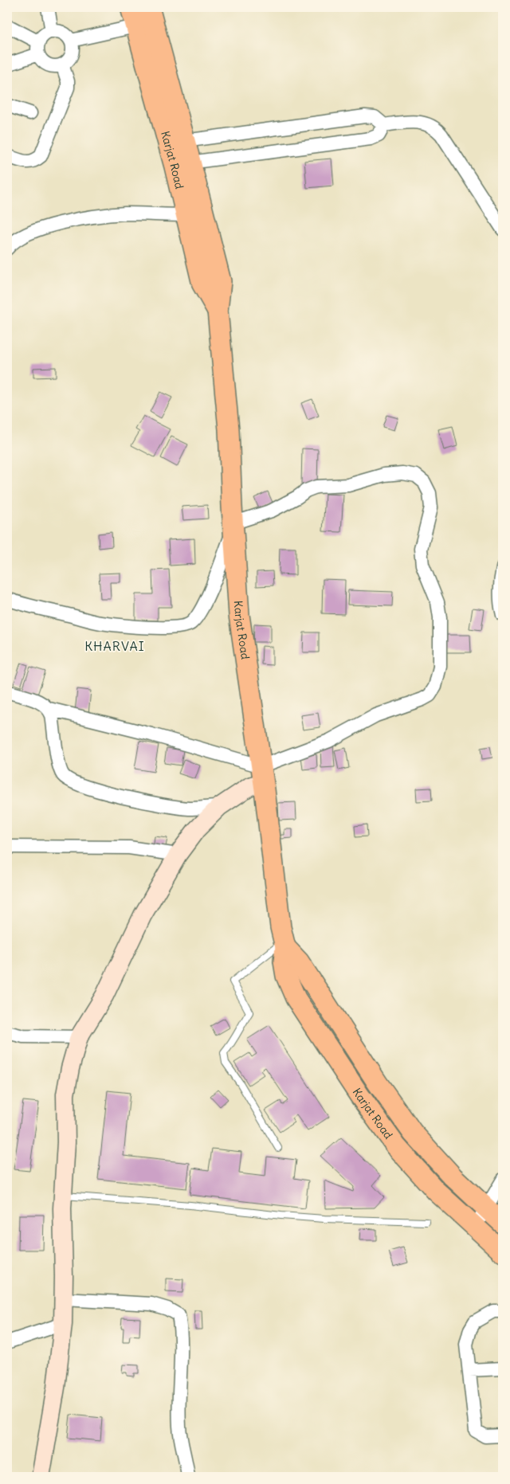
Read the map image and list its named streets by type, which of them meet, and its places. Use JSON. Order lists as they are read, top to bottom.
{
  "streets": {
    "main road": ["Karjat Road"]
  },
  "districts": ["KHARVAI"]
}
